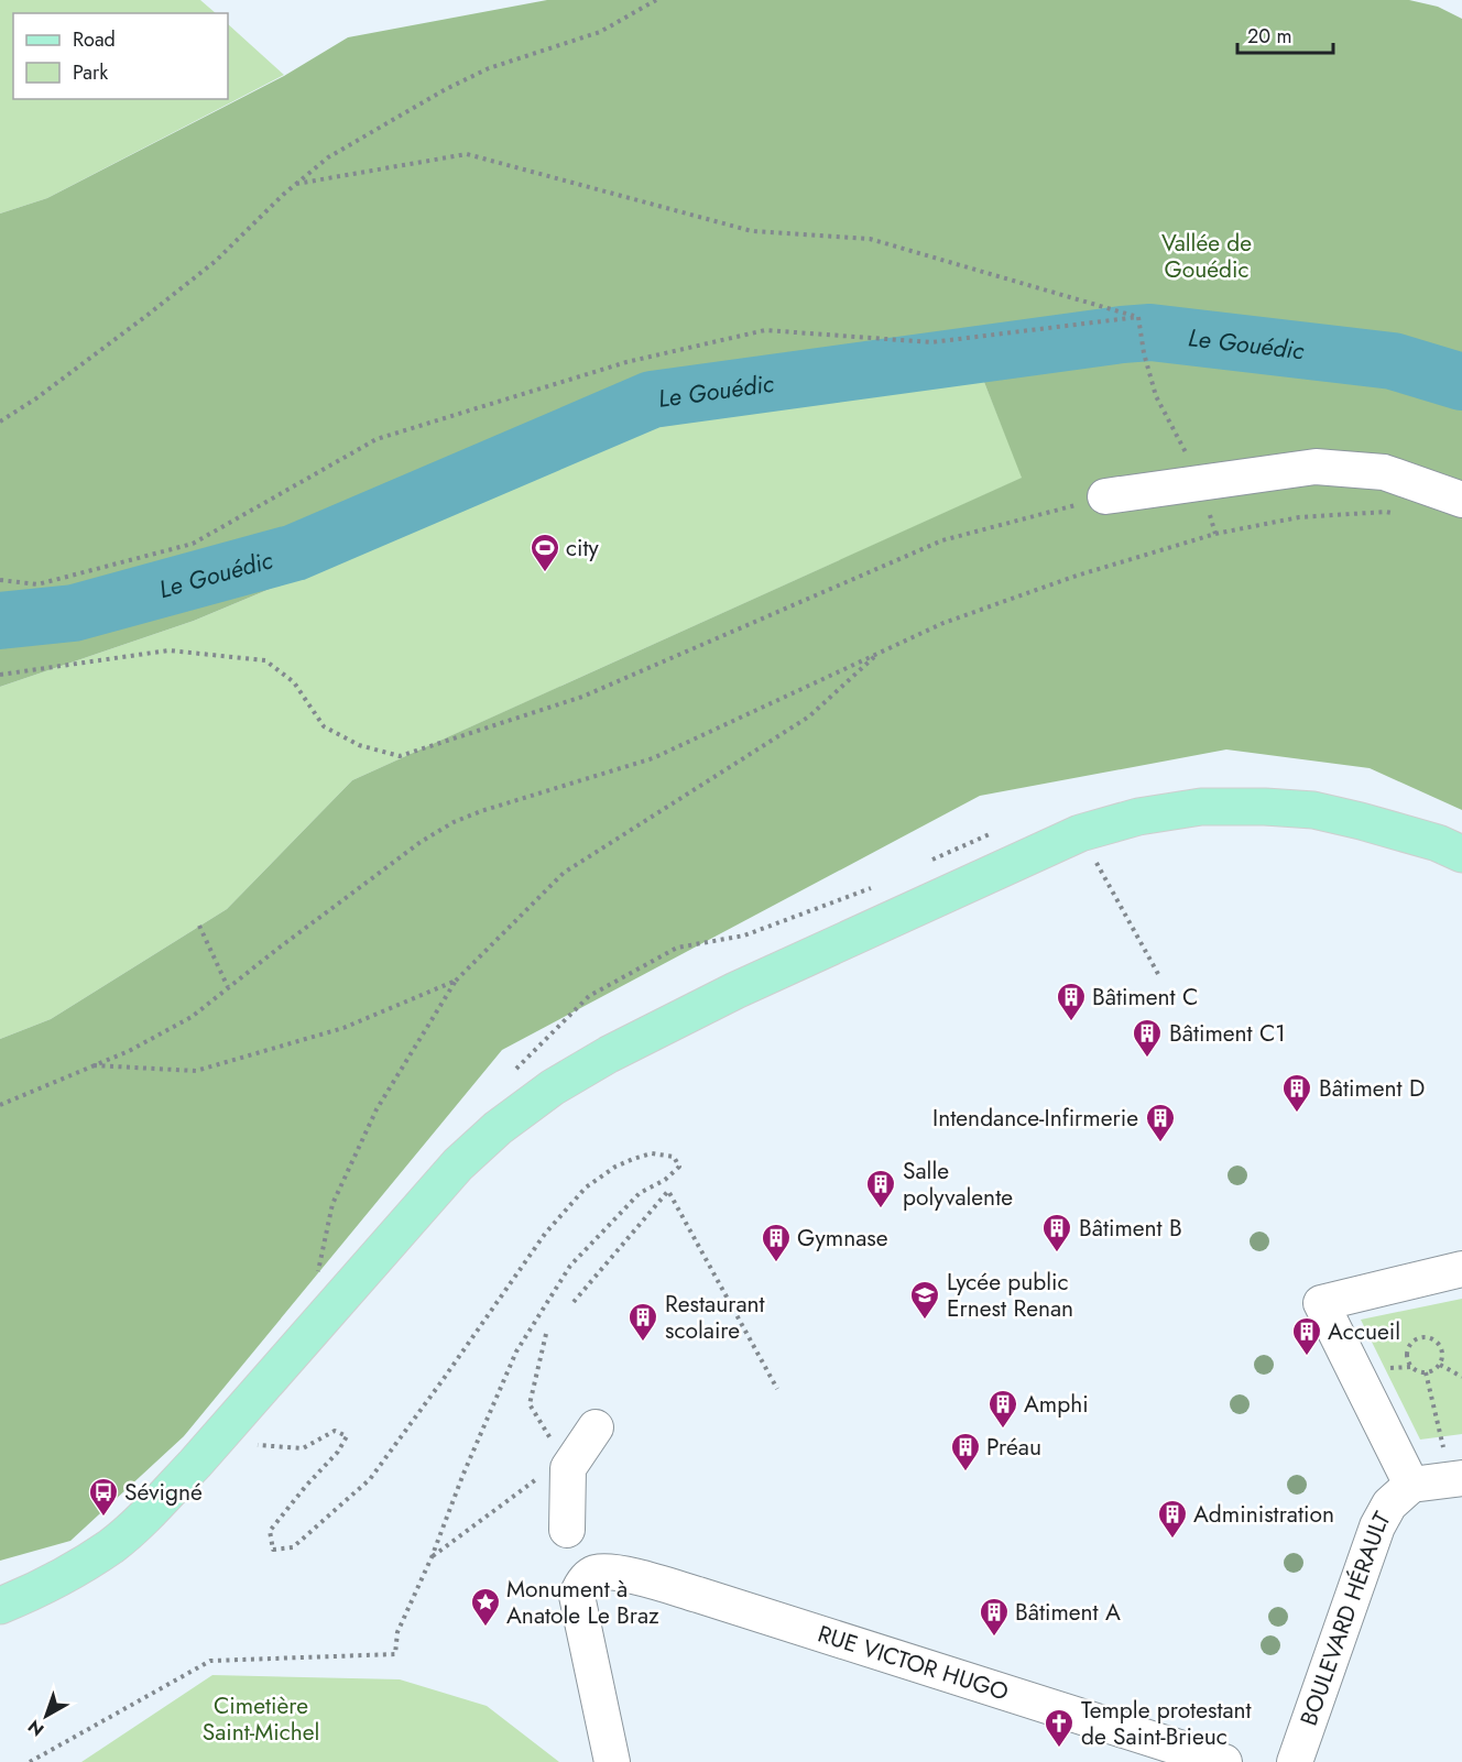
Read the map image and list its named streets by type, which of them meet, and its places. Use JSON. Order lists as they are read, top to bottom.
{
  "streets": {
    "street": ["BOULEVARD HÉRAULT", "RUE VICTOR HUGO"]
  },
  "water": ["Le Gouédic"],
  "parks": ["Vallée de Gouédic", "Cimetière Saint-Michel"],
  "places": {
    "sports": ["city"],
    "building": [
      "Bâtiment C",
      "Bâtiment C1",
      "Bâtiment D",
      "Intendance-Infirmerie",
      "Salle polyvalente",
      "Bâtiment B",
      "Gymnase",
      "Restaurant scolaire",
      "Accueil",
      "Amphi",
      "Préau",
      "Administration",
      "Bâtiment A"
    ],
    "school or university": ["Lycée public Ernest Renan"],
    "bus stop": ["Sévigné"],
    "place": ["Monument à Anatole Le Braz"],
    "church": ["Temple protestant de Saint-Brieuc"]
  },
  "legend": ["Road", "Park"],
  "scale_bar": "20 m",
  "north": "bottom left"
}
